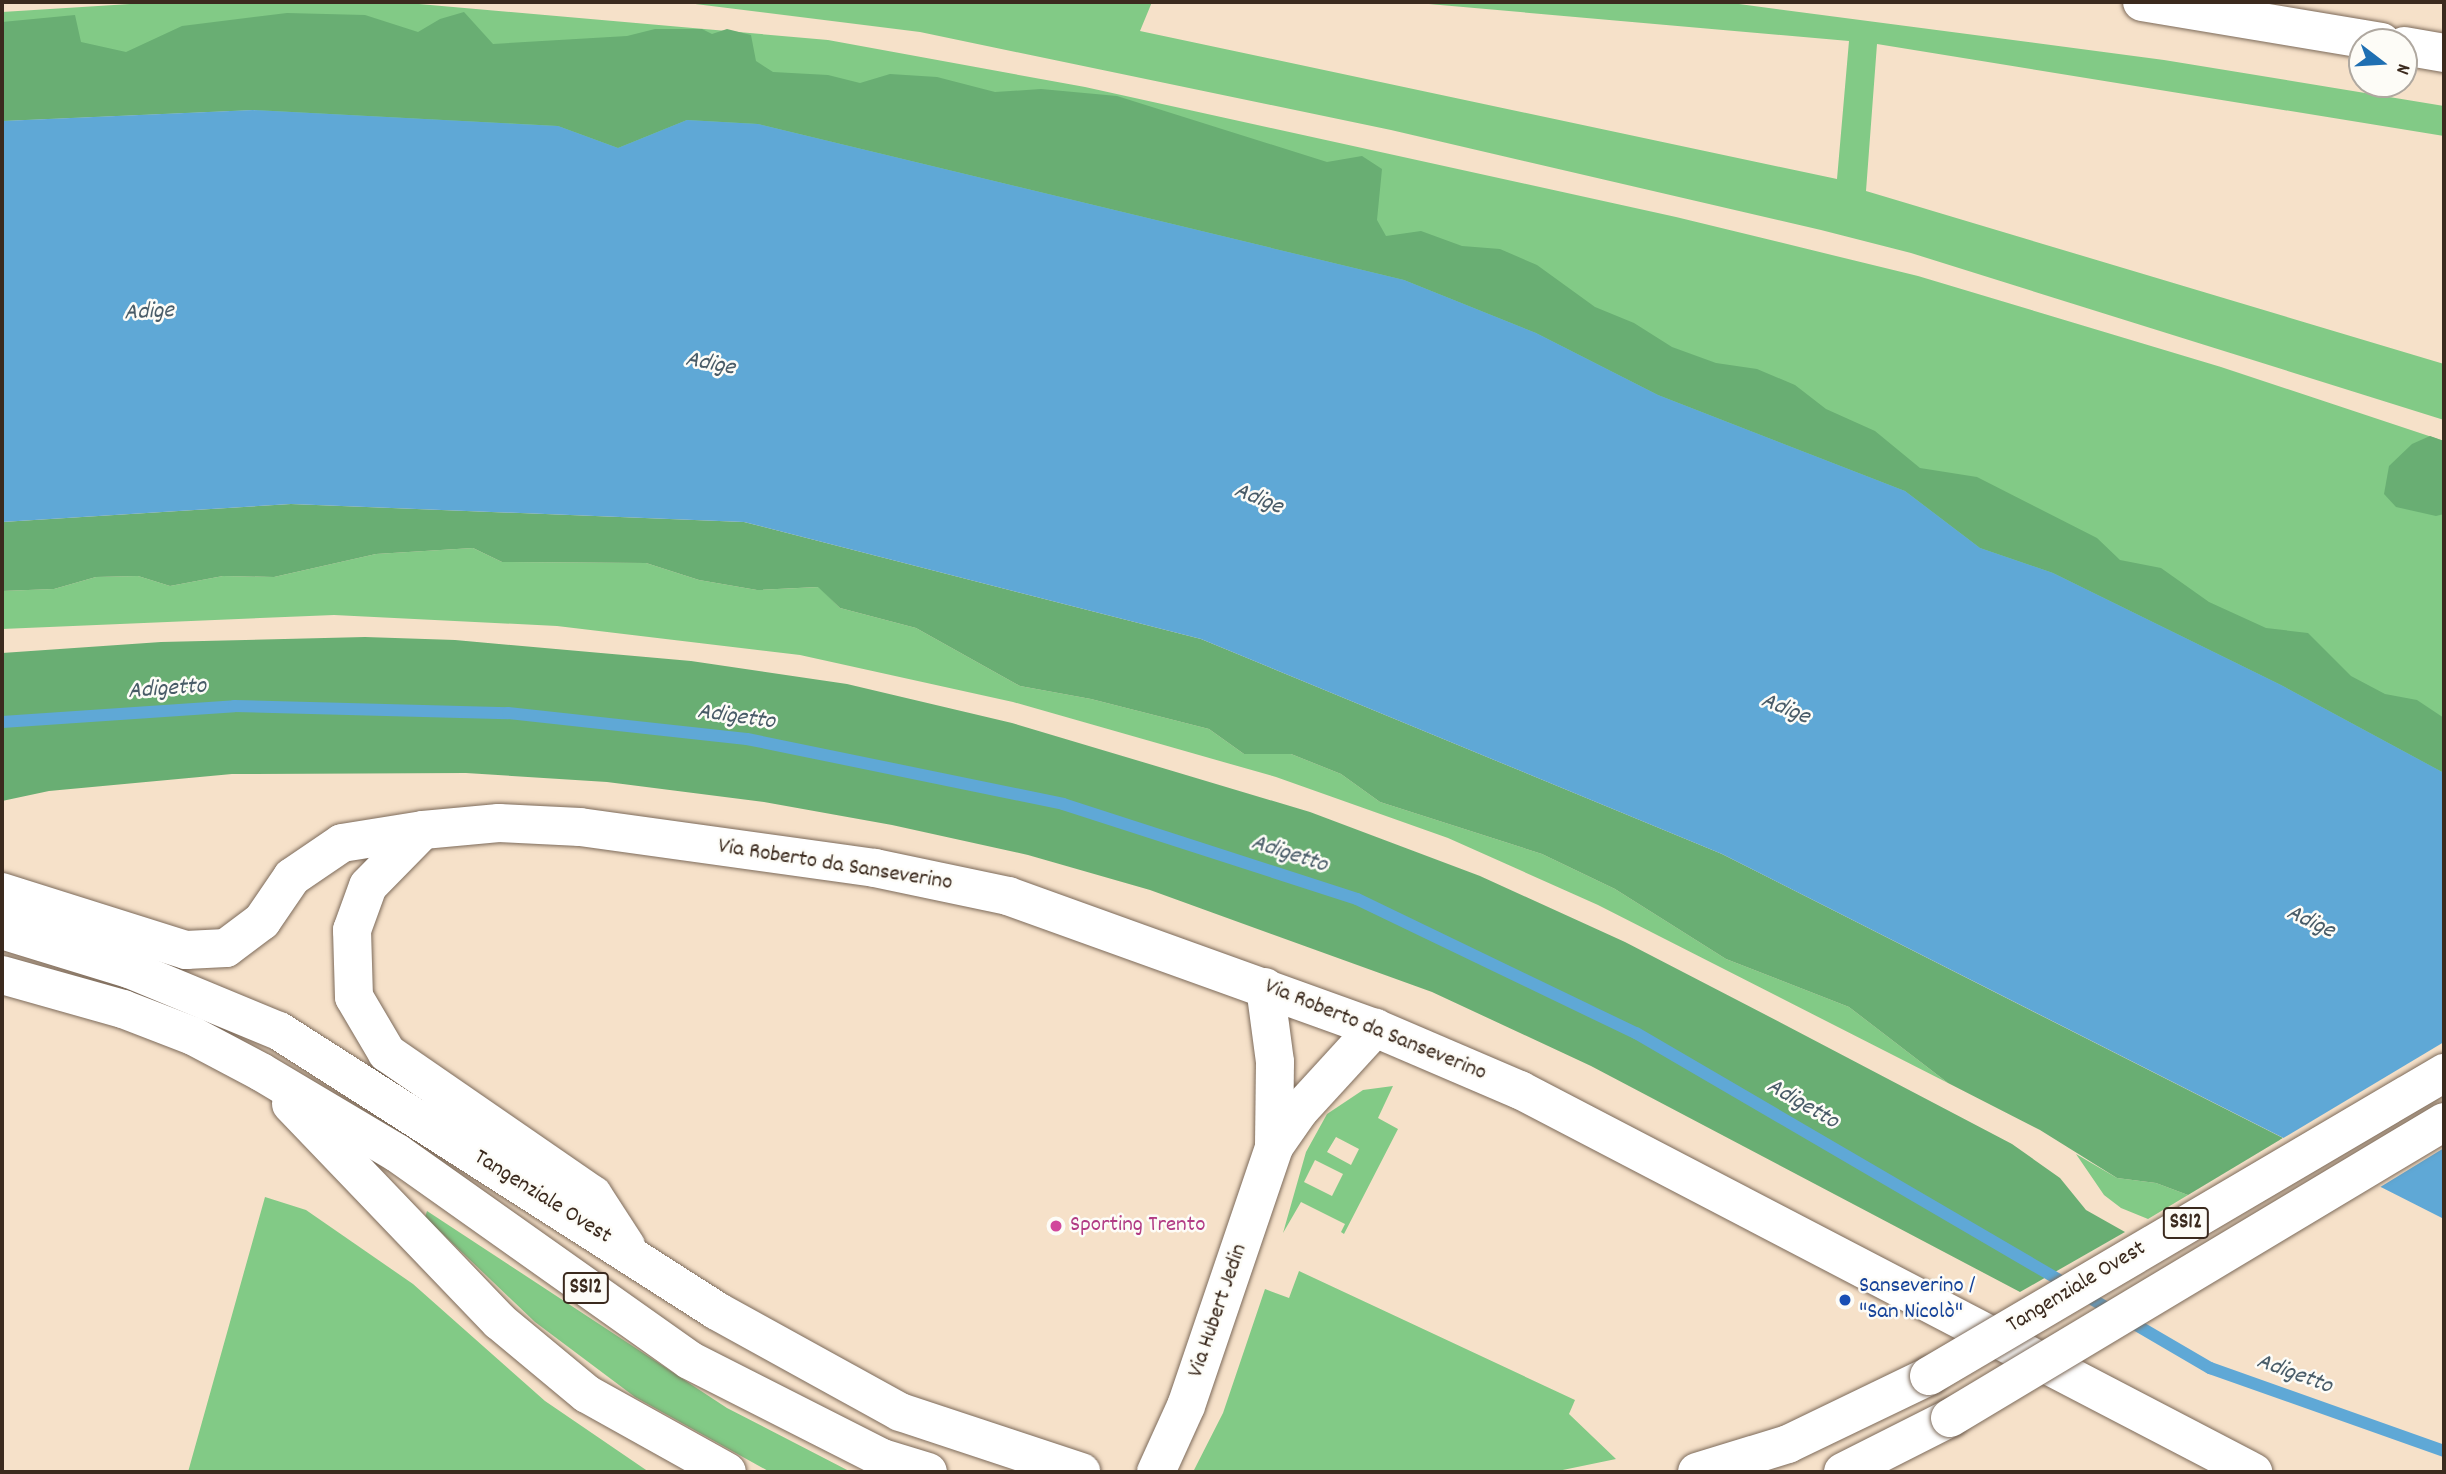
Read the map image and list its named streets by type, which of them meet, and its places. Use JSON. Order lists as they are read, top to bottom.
{
  "streets": {
    "main road": [
      "Via Roberto da Sanseverino",
      "Tangenziale Ovest",
      "SS12",
      "Via Hubert Jedin"
    ]
  },
  "crossings": [
    ["Via Roberto da Sanseverino", "Via Hubert Jedin"]
  ],
  "water": ["Adige", "Adigetto"],
  "places": ["Sporting Trento", "Sanseverino / \"San Nicolò\""],
  "north": "right"
}
